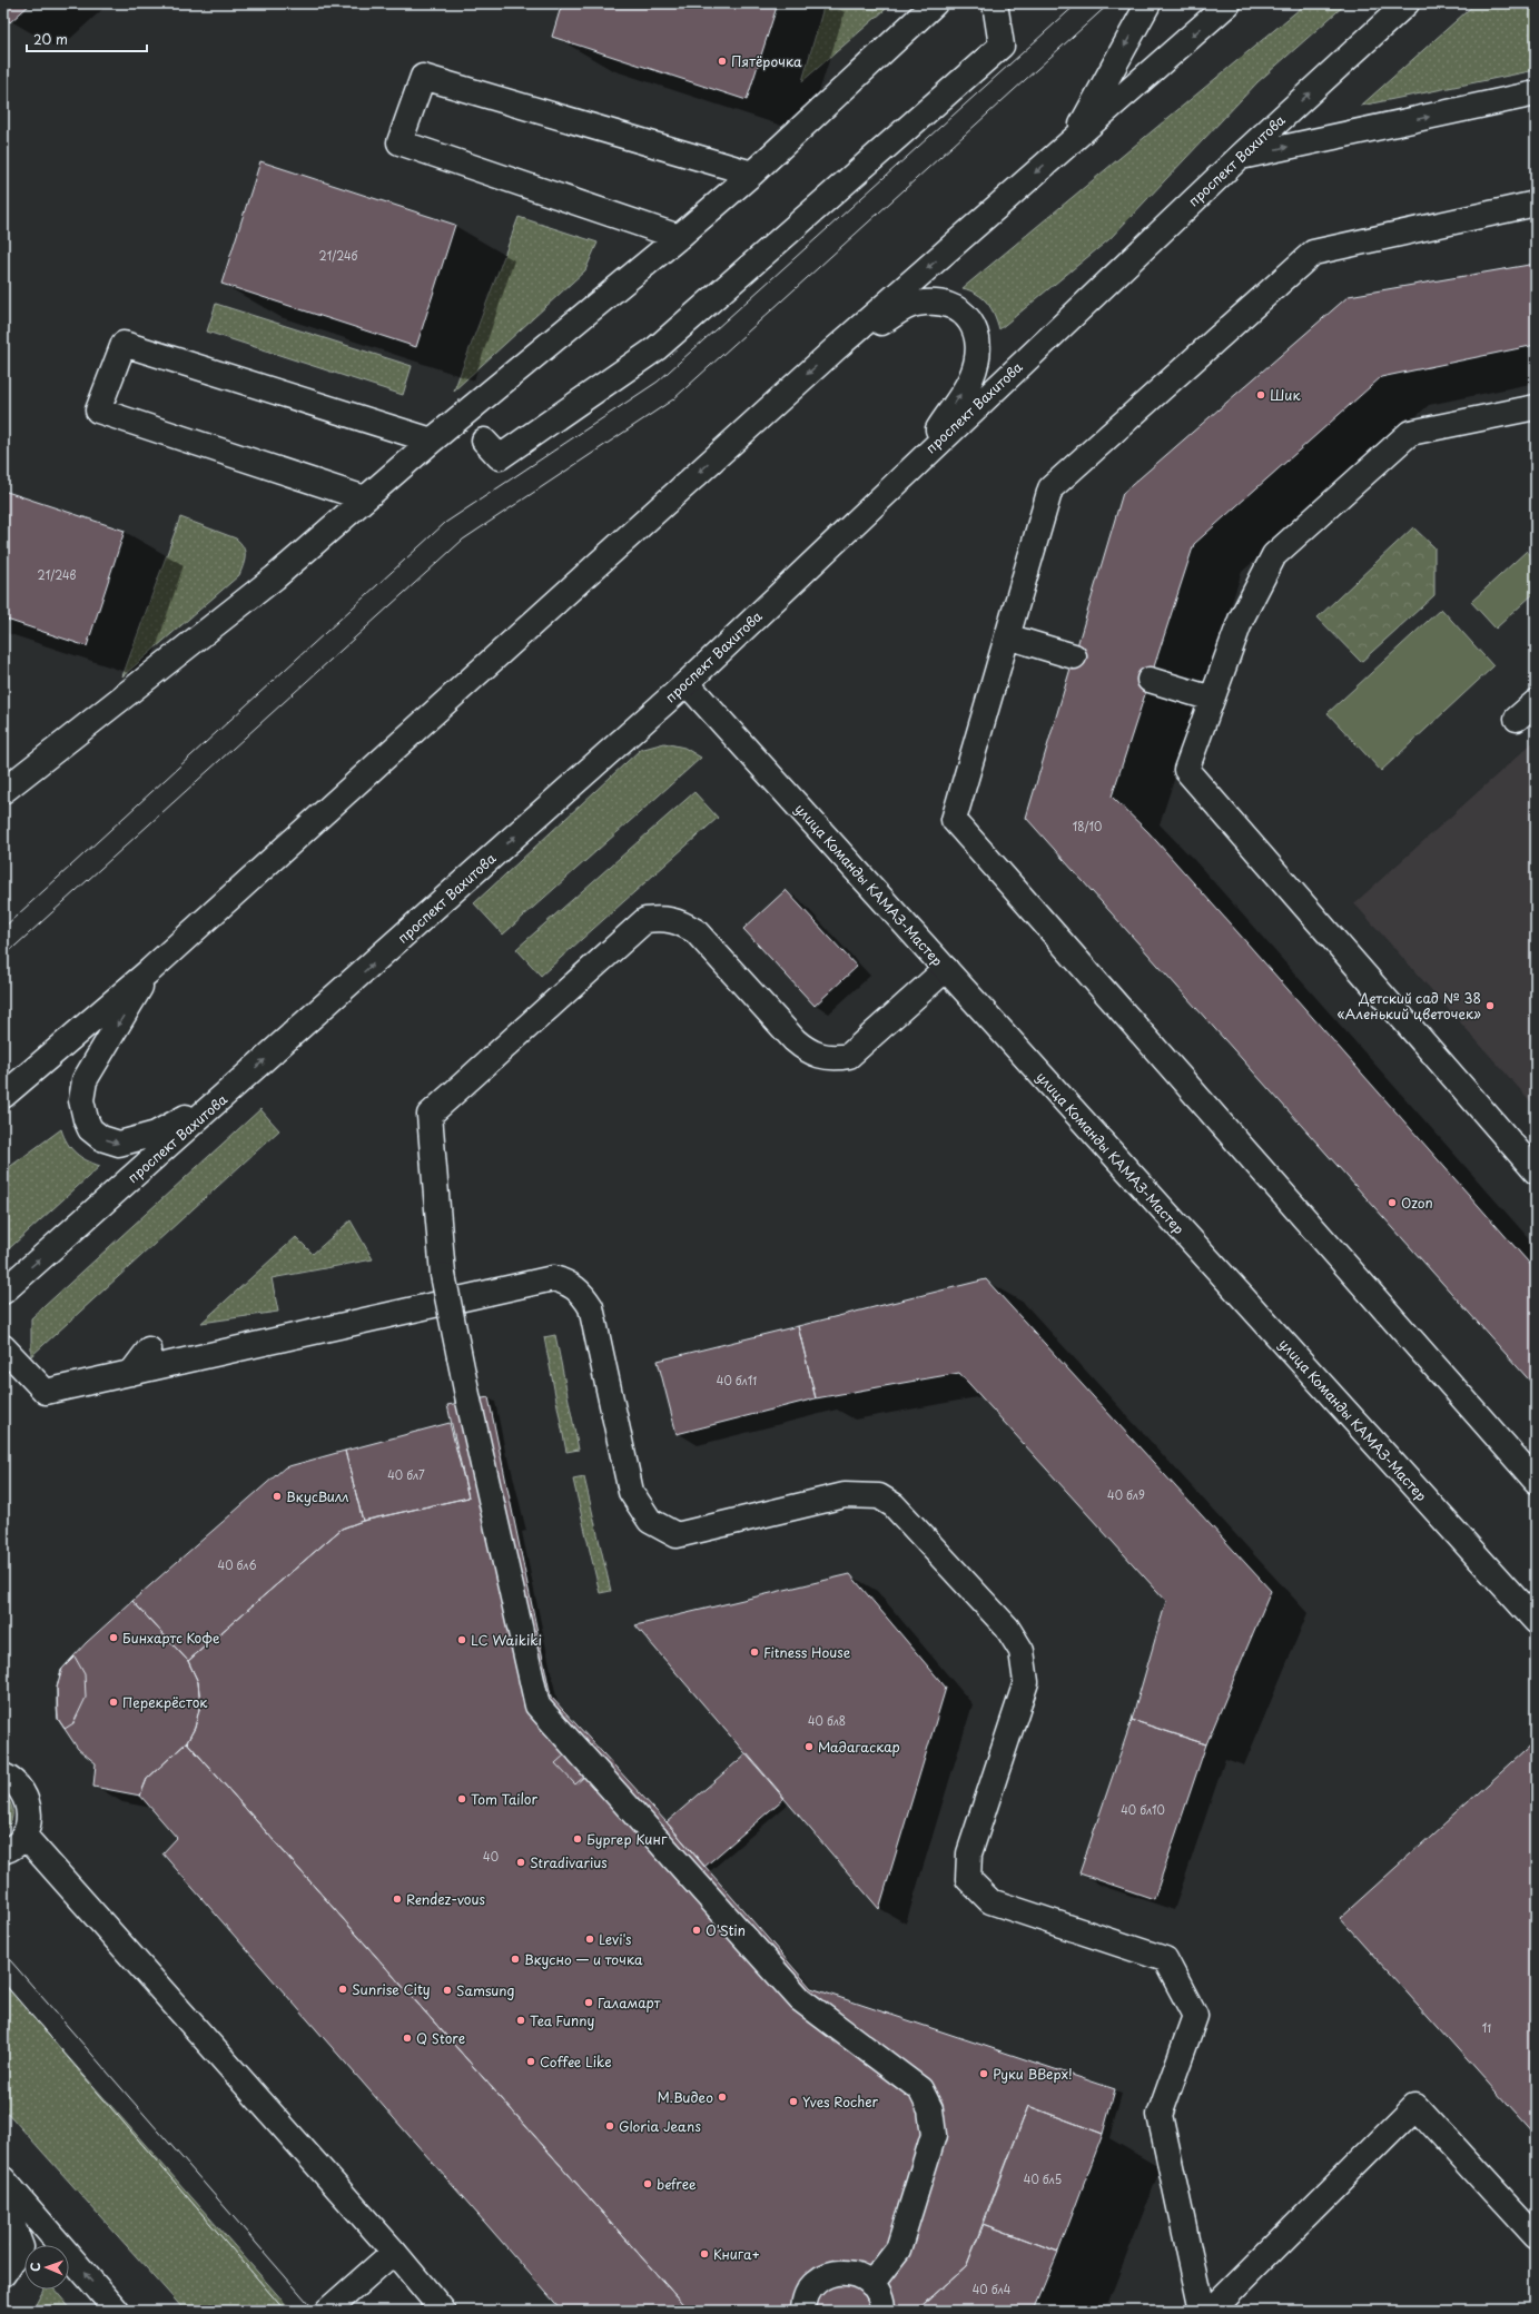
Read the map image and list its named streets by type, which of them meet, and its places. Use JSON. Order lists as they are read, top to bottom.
{
  "streets": {
    "main road": ["проспект Вахитова", "улица Команды КАМАЗ-Мастер"]
  },
  "crossings": [
    ["проспект Вахитова", "улица Команды КАМАЗ-Мастер"]
  ],
  "places": [
    "Пятёрочка",
    "Шик",
    "Детский сад № 38 «Аленький цветочек»",
    "Ozon",
    "ВкусВилл",
    "Бинхартс Кофе",
    "LC Waikiki",
    "Fitness House",
    "Перекрёсток",
    "Мадагаскар",
    "Tom Tailor",
    "Бургер Кинг",
    "Stradivarius",
    "Rendez-vous",
    "O'Stin",
    "Levi's",
    "Вкусно — и точка",
    "Sunrise City",
    "Samsung",
    "Галамарт",
    "Tea Funny",
    "Q Store",
    "Coffee Like",
    "Руки ВВерх!",
    "М.Видео",
    "Yves Rocher",
    "Gloria Jeans",
    "befree",
    "Книга+"
  ],
  "house_numbers": [
    "21/24б",
    "21/24в",
    "18/10",
    "40 бл11",
    "40 бл7",
    "40 бл9",
    "40 бл6",
    "40 бл8",
    "40 бл10",
    "40",
    "11",
    "40 бл5",
    "40 бл4"
  ],
  "scale_bar": "20 m",
  "north": "left"
}
